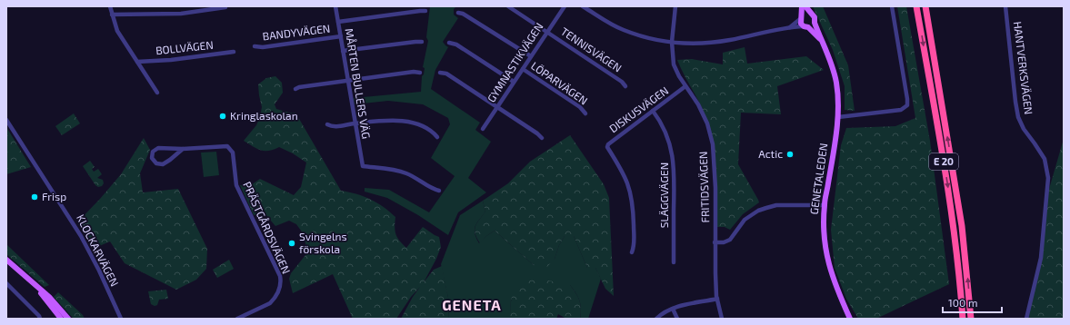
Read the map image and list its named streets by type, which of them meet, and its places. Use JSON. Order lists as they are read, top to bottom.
{
  "streets": {
    "highway": ["E 20"],
    "main road": ["GENETALEDEN"],
    "street": [
      "BANDYVÄGEN",
      "BOLLVÄGEN",
      "TENNISVÄGEN",
      "GYMNASTIKVÄGEN",
      "HANTVERKSVÄGEN",
      "MÅRTEN BULLERS VÄG",
      "LÖPARVÄGEN",
      "DISKUSVÄGEN",
      "FRITIDSVÄGEN",
      "SLÄGGVÄGEN",
      "PRÄSTGÅRDSVÄGEN",
      "KLOCKARVÄGEN"
    ]
  },
  "crossings": [
    ["BANDYVÄGEN", "MÅRTEN BULLERS VÄG"],
    ["TENNISVÄGEN", "GYMNASTIKVÄGEN"],
    ["GYMNASTIKVÄGEN", "LÖPARVÄGEN"],
    ["DISKUSVÄGEN", "FRITIDSVÄGEN"],
    ["DISKUSVÄGEN", "SLÄGGVÄGEN"]
  ],
  "districts": ["GENETA"],
  "places": [
    "Kringlaskolan",
    "Actic",
    "Frisp",
    "Svingelns förskola"
  ],
  "scale_bar": "100 m"
}
